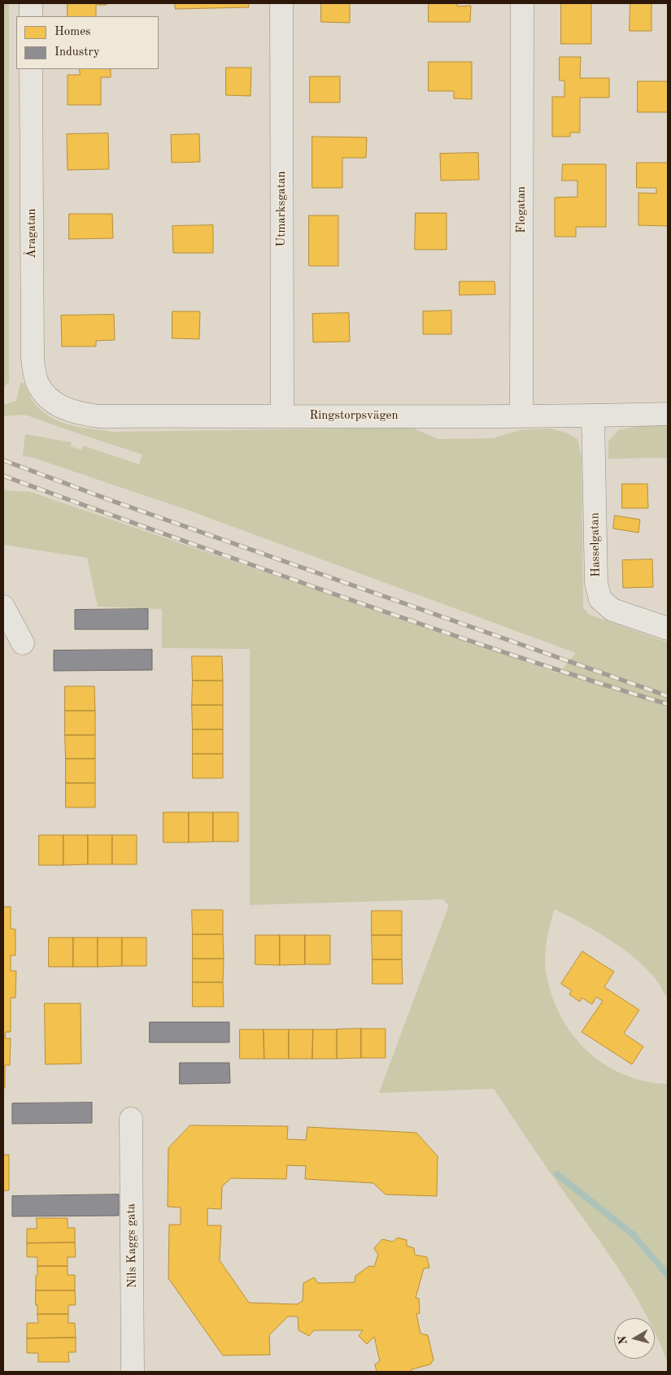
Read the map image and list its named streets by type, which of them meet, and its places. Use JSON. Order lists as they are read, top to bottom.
{
  "streets": {
    "street": [
      "Utmarksgatan",
      "Flogatan",
      "Åragatan",
      "Ringstorpsvägen",
      "Hasselgatan",
      "Nils Kaggs gata"
    ]
  },
  "crossings": [
    ["Utmarksgatan", "Ringstorpsvägen"],
    ["Flogatan", "Ringstorpsvägen"],
    ["Åragatan", "Ringstorpsvägen"],
    ["Ringstorpsvägen", "Hasselgatan"]
  ],
  "legend": ["Homes", "Industry"],
  "north": "left"
}
